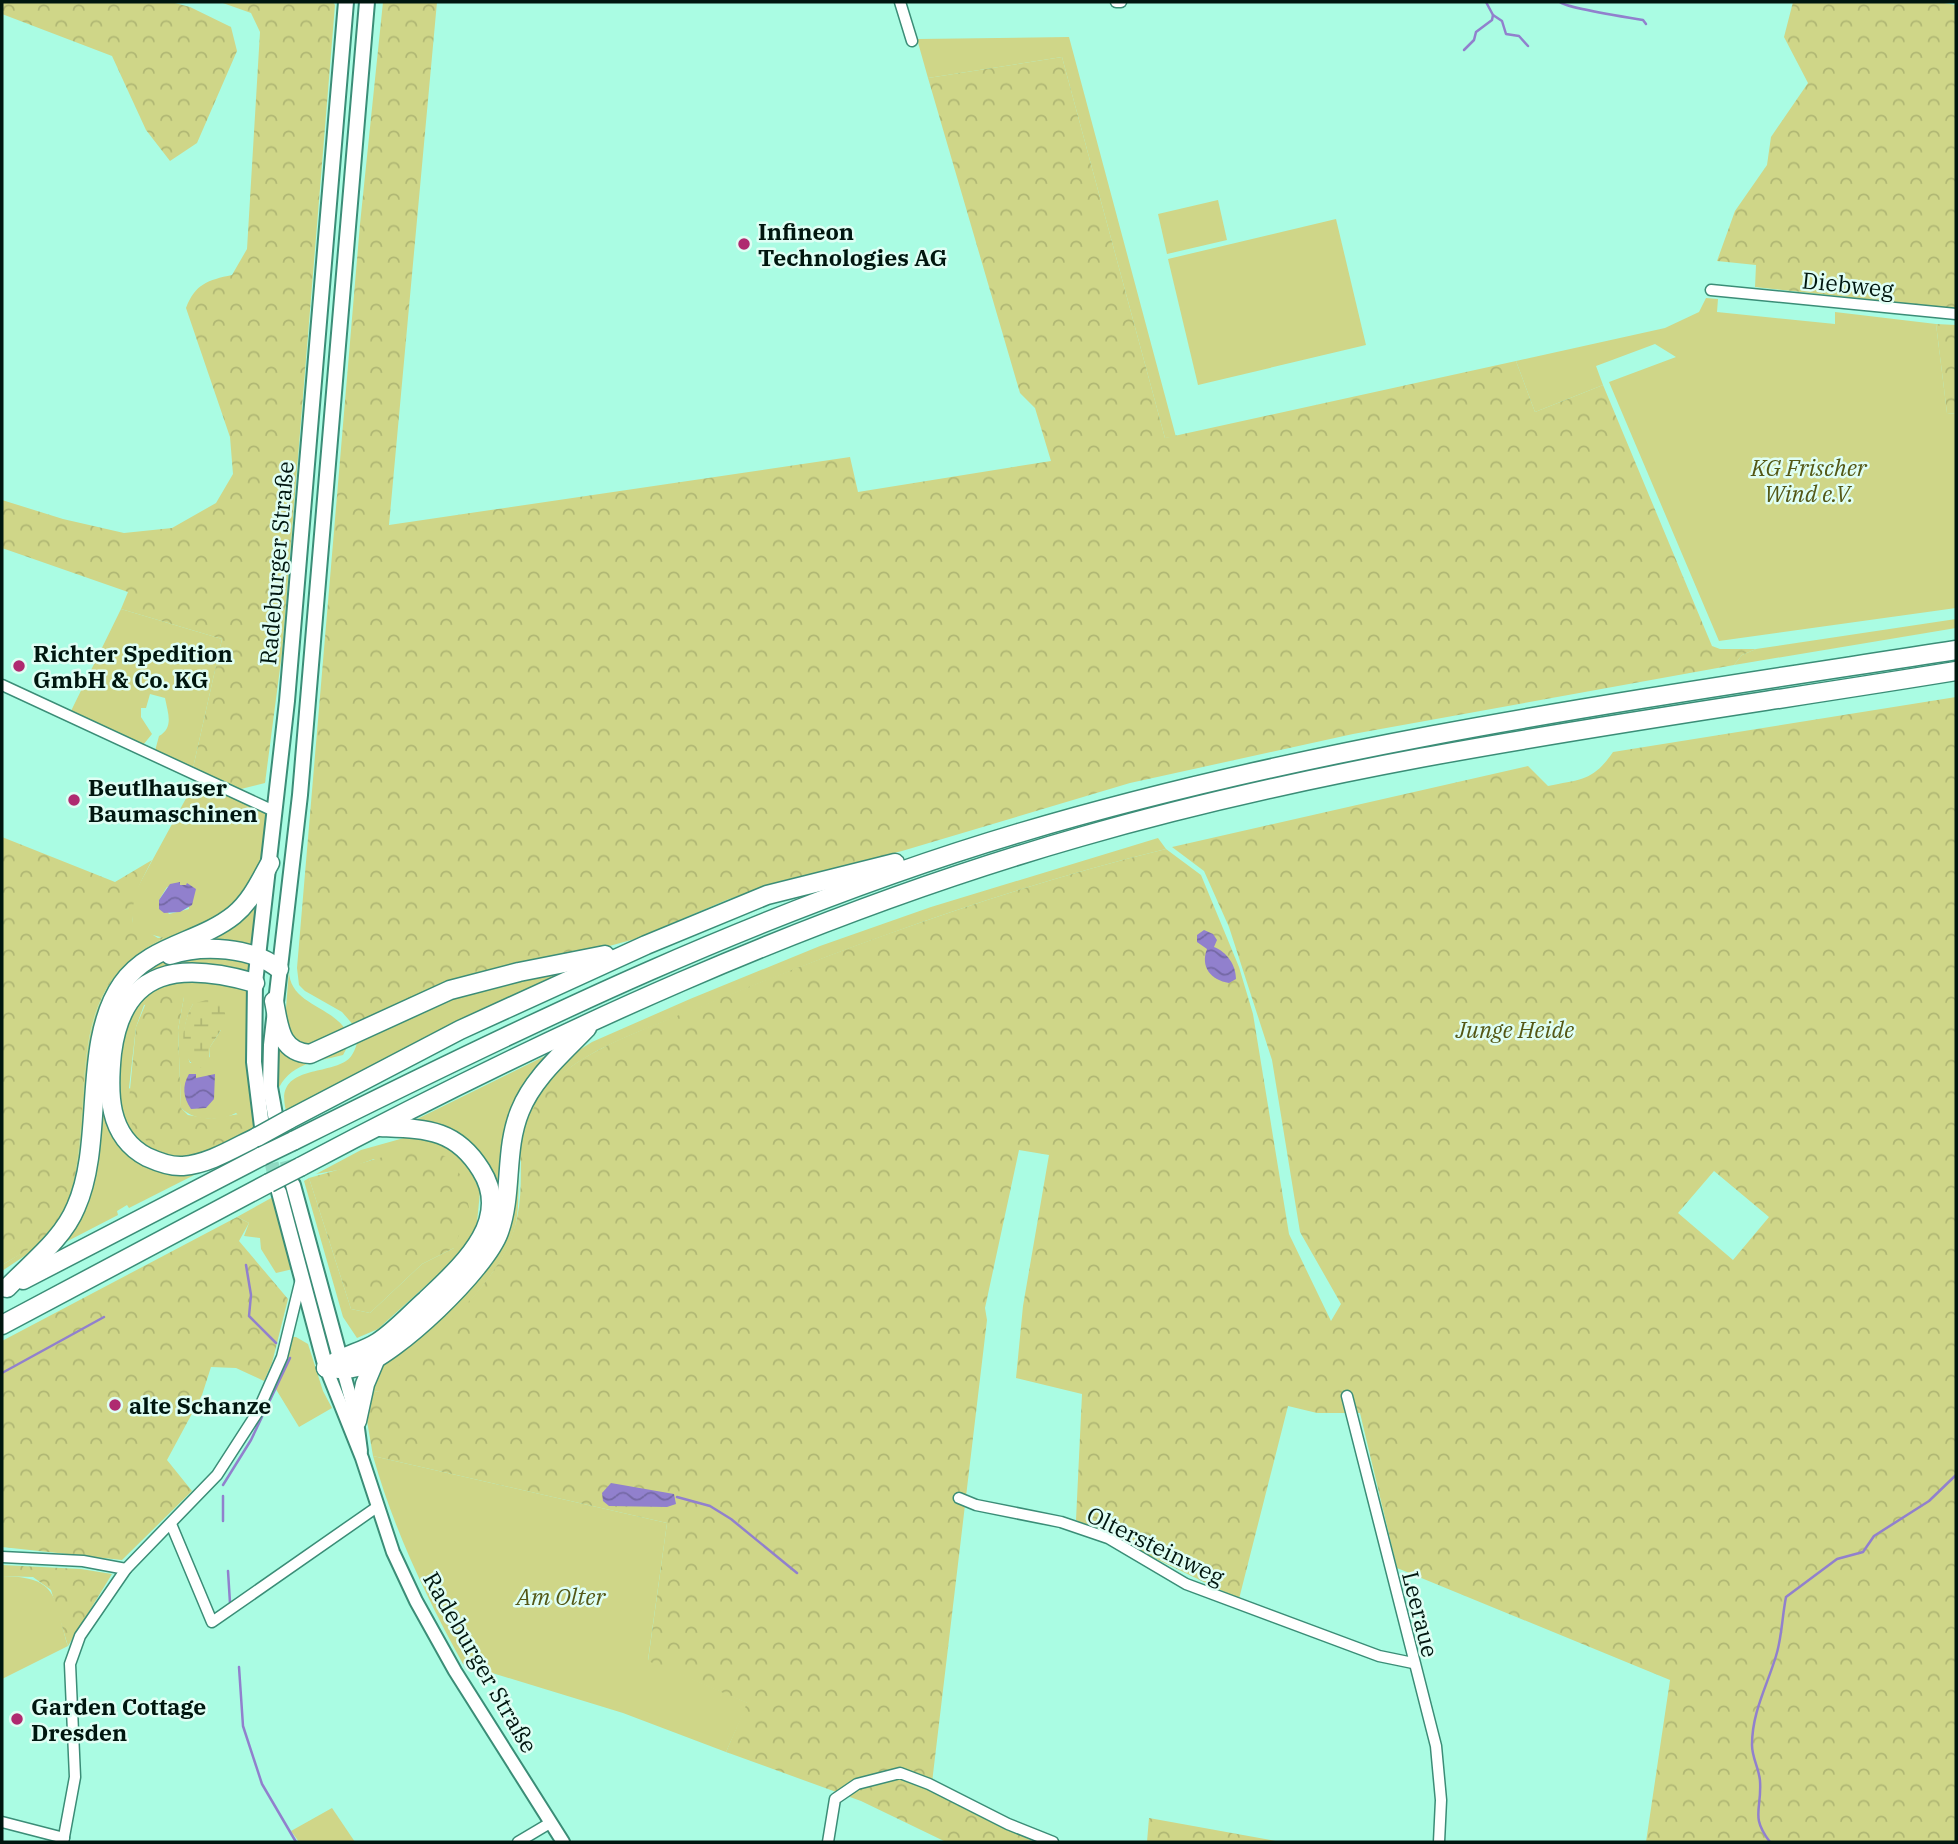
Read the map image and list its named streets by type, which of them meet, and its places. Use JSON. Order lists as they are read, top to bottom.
{
  "streets": {
    "main road": ["Radeburger Straße"],
    "street": ["Diebweg", "Oltersteinweg", "Leeraue"]
  },
  "crossings": [
    ["Oltersteinweg", "Leeraue"]
  ],
  "parks": ["KG Frischer Wind e.V.", "Junge Heide", "Am Olter"],
  "places": [
    "Infineon Technologies AG",
    "Richter Spedition GmbH & Co. KG",
    "Beutlhauser Baumaschinen",
    "alte Schanze",
    "Garden Cottage Dresden"
  ]
}
